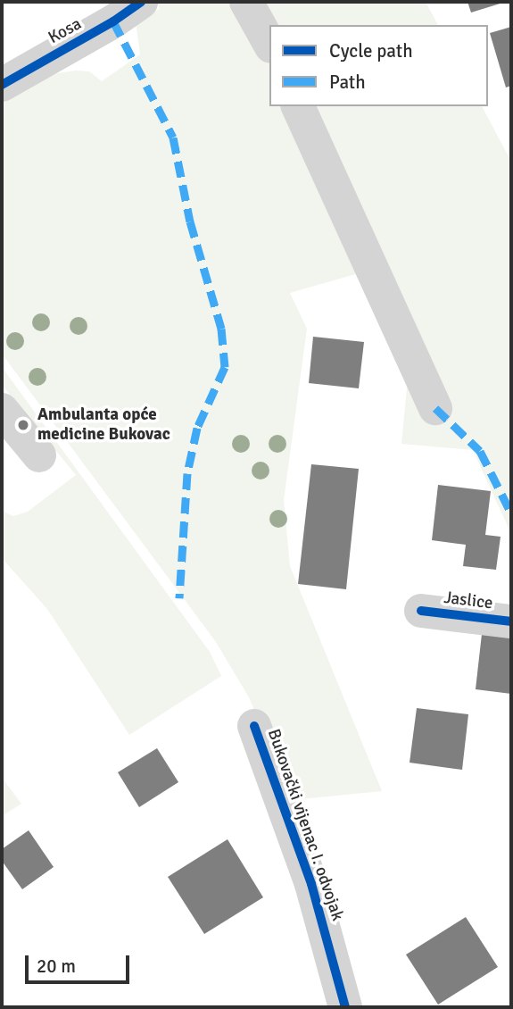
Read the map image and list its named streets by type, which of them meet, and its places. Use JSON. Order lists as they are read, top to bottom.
{
  "streets": {
    "street": ["Kosa", "Jaslice", "Bukovački vijenac I. odvojak"]
  },
  "places": ["Ambulanta opće medicine Bukovac"],
  "legend": ["Cycle path", "Path"],
  "scale_bar": "20 m"
}
